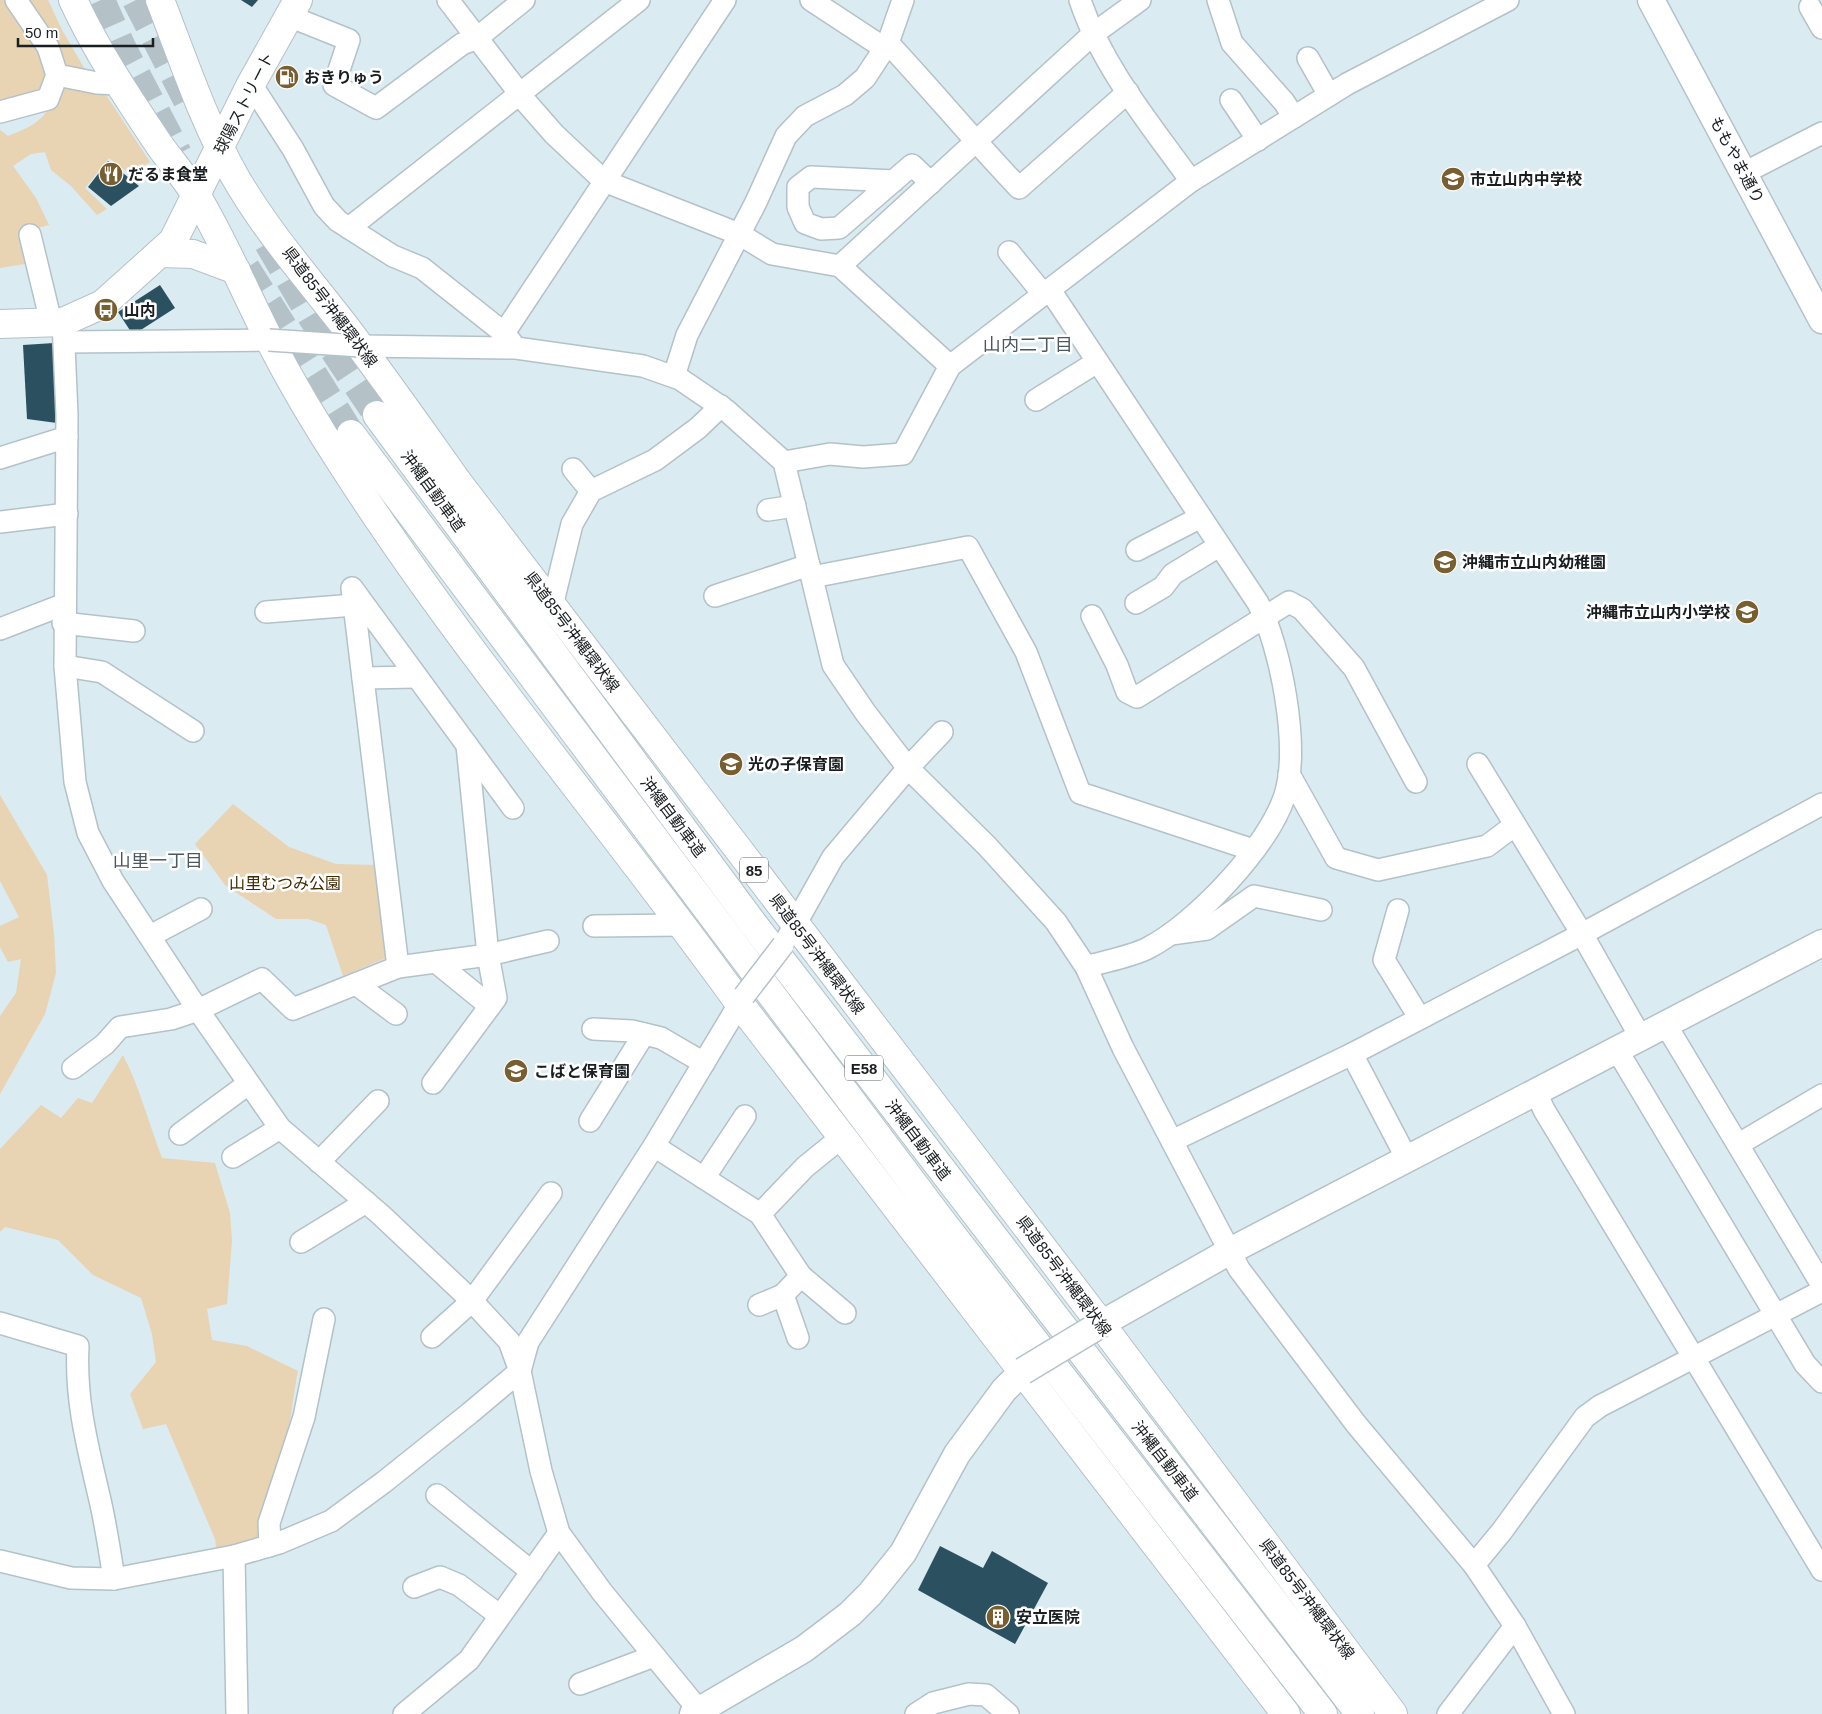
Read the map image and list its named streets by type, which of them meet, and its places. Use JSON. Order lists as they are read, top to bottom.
{
  "streets": {
    "main road": [
      "球陽ストリート",
      "県道85号沖縄環状線",
      "沖縄自動車道",
      "85",
      "E58"
    ],
    "street": ["ももやま通り"]
  },
  "crossings": [
    ["球陽ストリート", "県道85号沖縄環状線"]
  ],
  "districts": ["山内二丁目", "山里一丁目"],
  "parks": ["山里むつみ公園"],
  "places": {
    "fuel station": ["おきりゅう"],
    "restaurant": ["だるま食堂"],
    "school or university": [
      "市立山内中学校",
      "沖縄市立山内幼稚園",
      "沖縄市立山内小学校",
      "光の子保育園",
      "こばと保育園"
    ],
    "bus stop": ["山内"],
    "building": ["安立医院"]
  },
  "scale_bar": "50 m"
}
